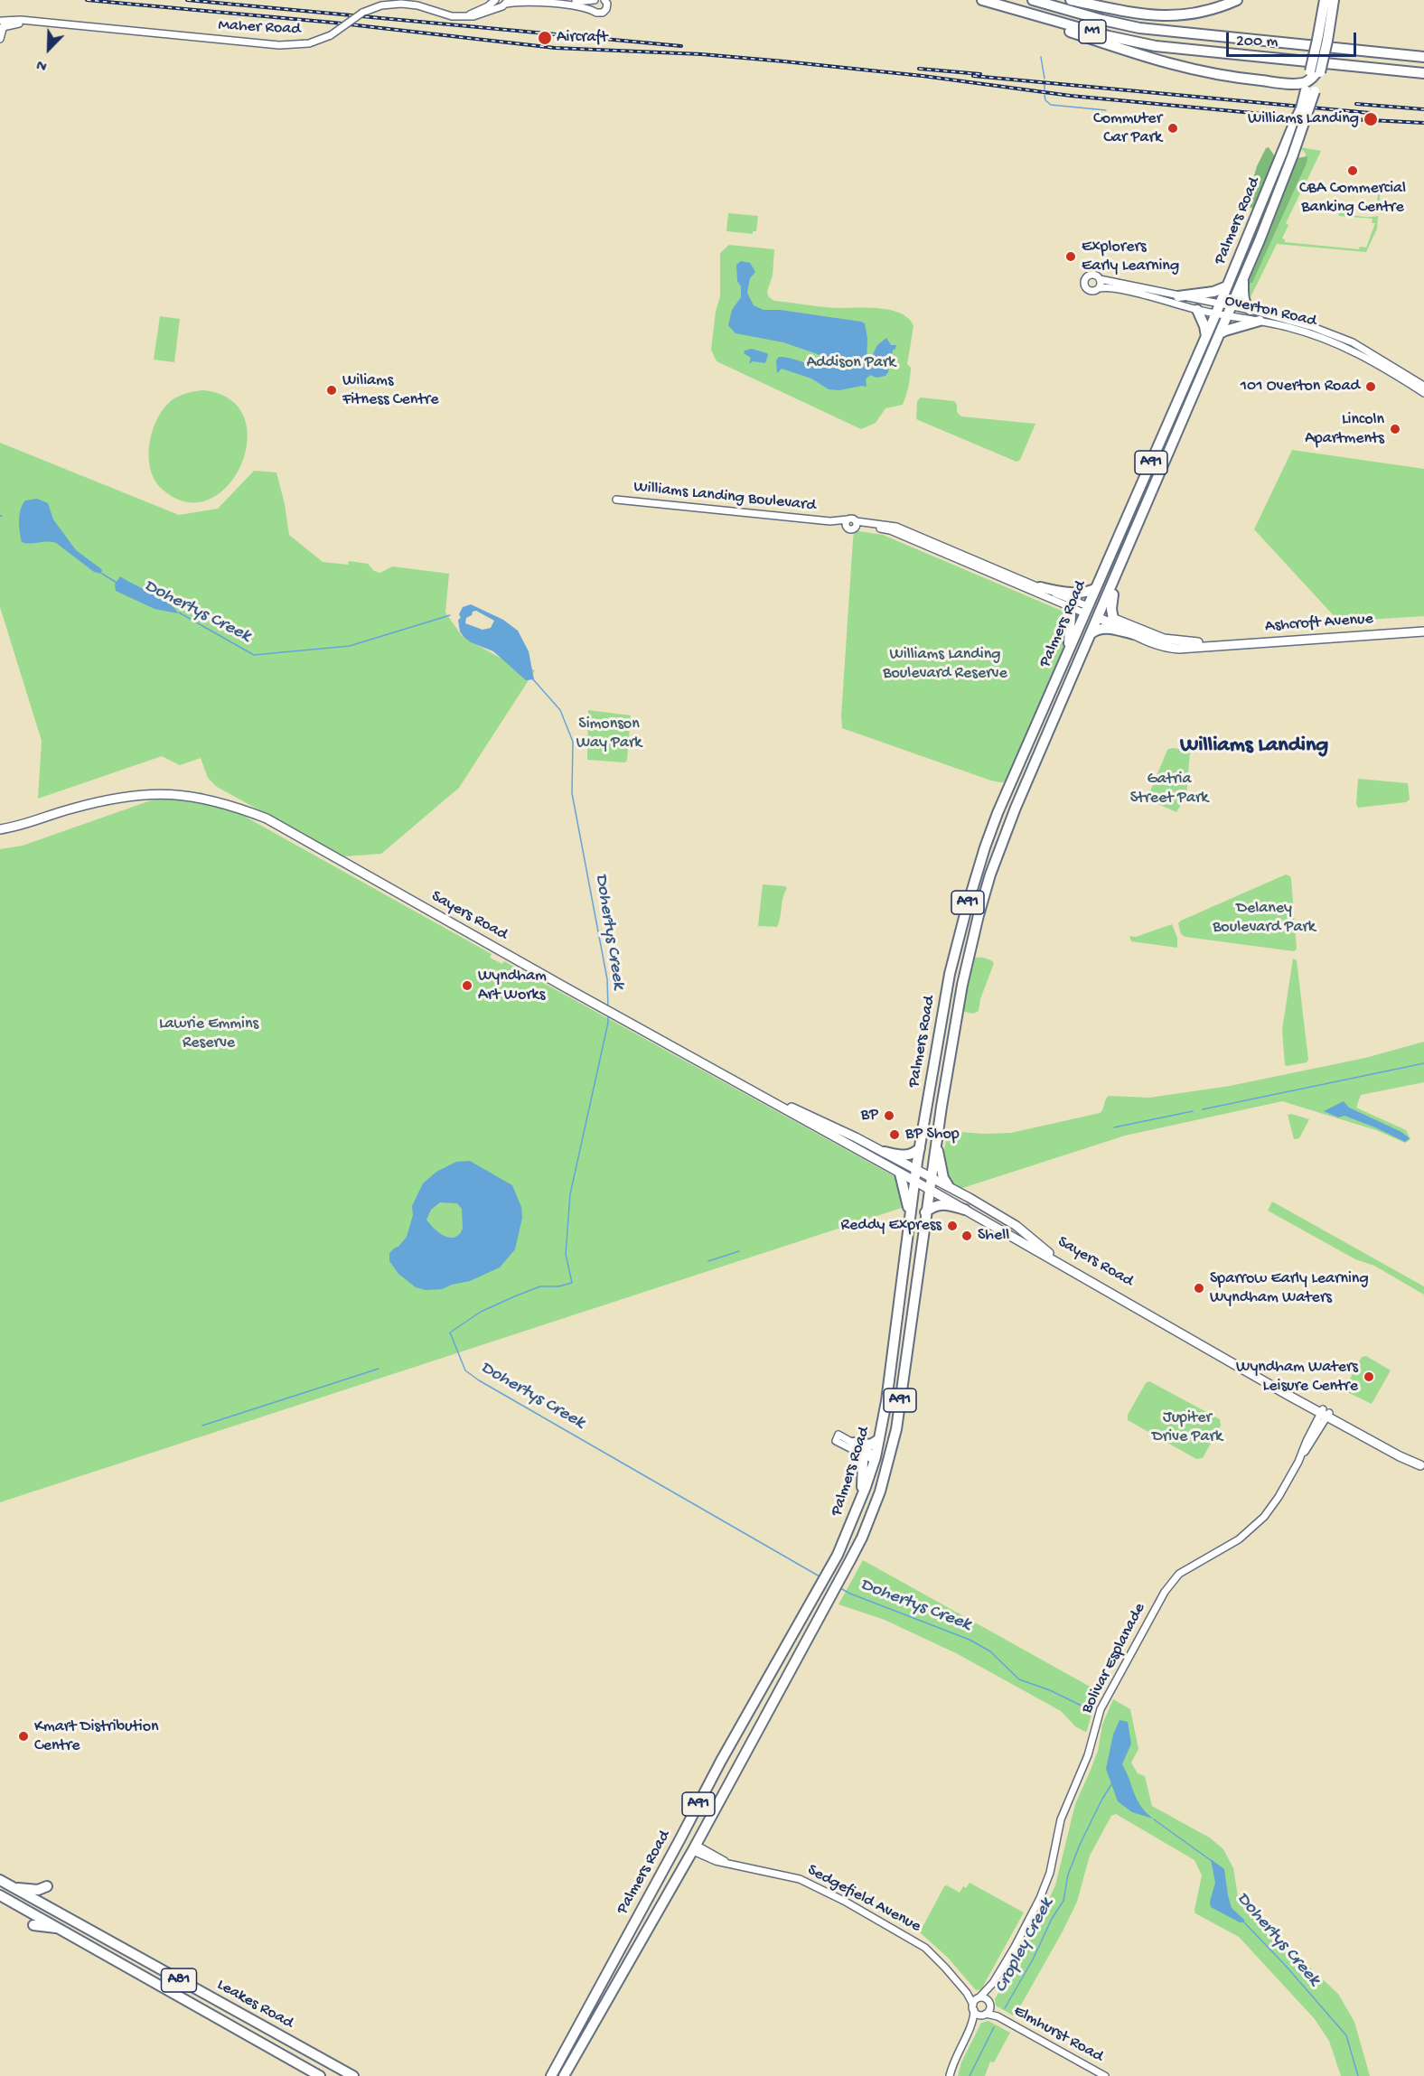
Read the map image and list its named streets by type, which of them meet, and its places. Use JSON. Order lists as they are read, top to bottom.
{
  "streets": {
    "highway": [
      "M1",
      "Palmers Road",
      "A91",
      "A81",
      "Leakes Road"
    ],
    "main road": ["Ashcroft Avenue", "Sayers Road"],
    "street": [
      "Maher Road",
      "Overton Road",
      "Williams Landing Boulevard",
      "Bolivar Esplanade",
      "Sedgefield Avenue",
      "Elmhurst Road"
    ]
  },
  "crossings": [
    ["Palmers Road", "Overton Road"],
    ["Palmers Road", "Ashcroft Avenue"],
    ["Palmers Road", "Sayers Road"],
    ["Palmers Road", "Sedgefield Avenue"],
    ["Sayers Road", "Bolivar Esplanade"],
    ["Bolivar Esplanade", "Sedgefield Avenue"],
    ["Bolivar Esplanade", "Elmhurst Road"],
    ["Sedgefield Avenue", "Elmhurst Road"]
  ],
  "districts": ["Williams Landing"],
  "water": ["Dohertys Creek", "Cropley Creek"],
  "parks": [
    "Addison Park",
    "Williams Landing Boulevard Reserve",
    "Simonson Way Park",
    "Gatria Street Park",
    "Delaney Boulevard Park",
    "Lawrie Emmins Reserve",
    "Jupiter Drive Park"
  ],
  "places": [
    "Aircraft",
    "Williams Landing",
    "Commuter Car Park",
    "CBA Commercial Banking Centre",
    "Explorers Early Learning",
    "101 Overton Road",
    "Wiliams Fitness Centre",
    "Lincoln Apartments",
    "Wyndham Art Works",
    "BP",
    "BP Shop",
    "Reddy Express",
    "Shell",
    "Sparrow Early Learning Wyndham Waters",
    "Wyndham Waters Leisure Centre",
    "Kmart Distribution Centre"
  ],
  "scale_bar": "200 m",
  "north": "bottom left"
}
